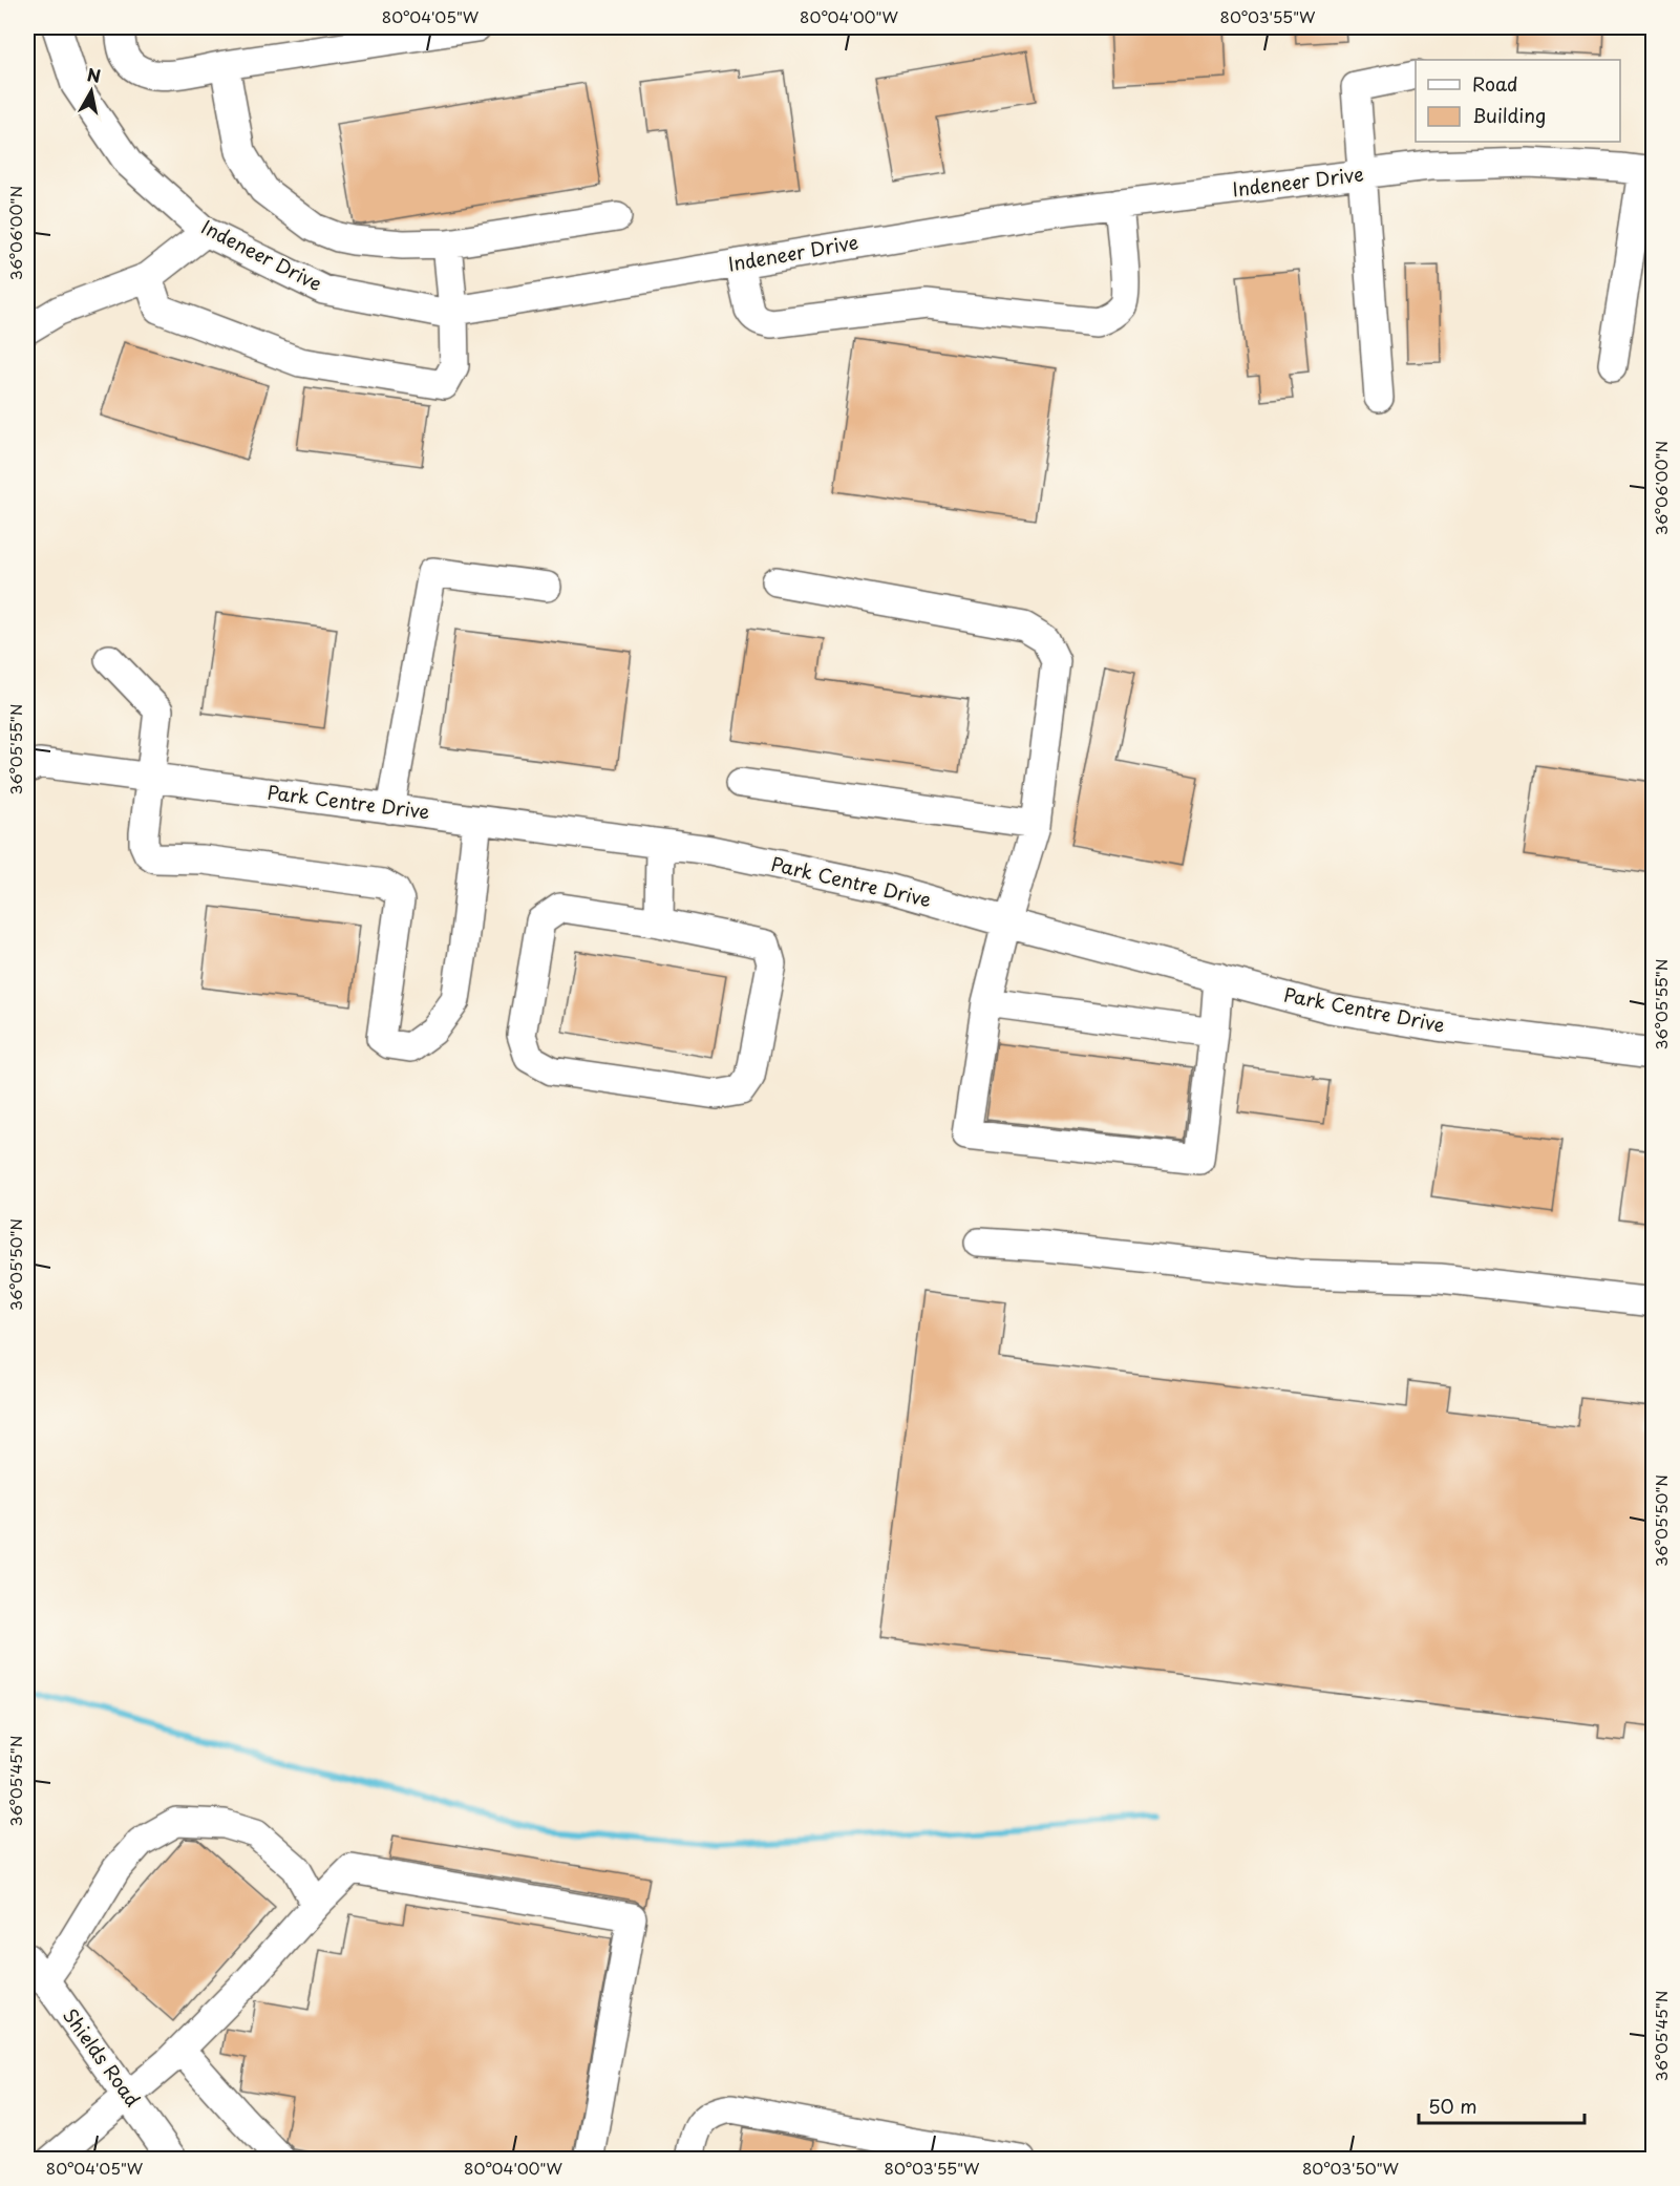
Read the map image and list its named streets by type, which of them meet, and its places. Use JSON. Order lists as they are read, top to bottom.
{
  "streets": {
    "street": ["Indeneer Drive", "Park Centre Drive", "Shields Road"]
  },
  "legend": ["Road", "Building"],
  "scale_bar": "50 m",
  "north": "top",
  "coordinates": [
    "80°04'05\"W",
    "80°04'00\"W",
    "80°03'55\"W",
    "36°06'00\"N",
    "36°05'55\"N",
    "36°05'50\"N",
    "36°05'45\"N",
    "80°03'50\"W"
  ]
}
